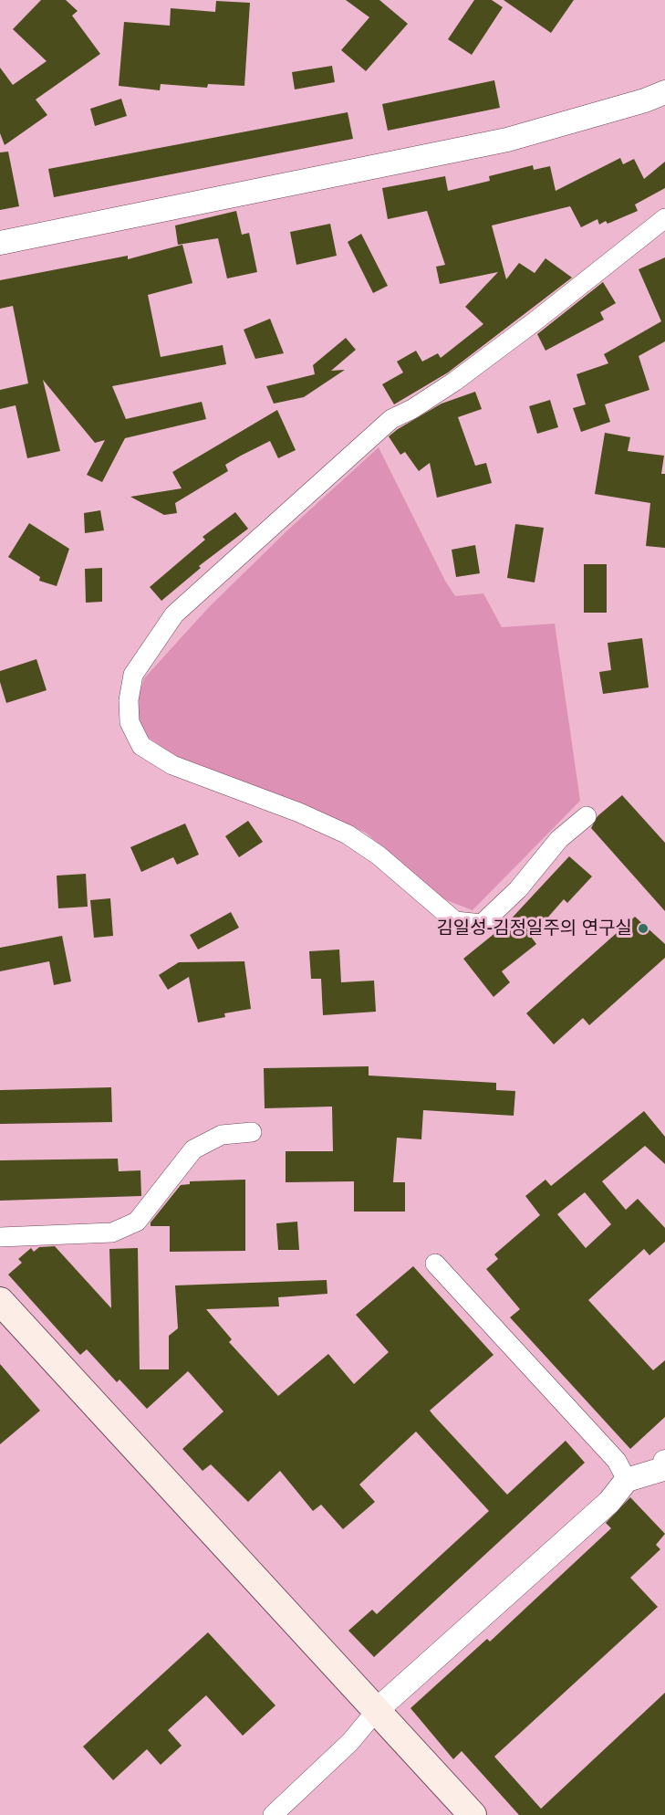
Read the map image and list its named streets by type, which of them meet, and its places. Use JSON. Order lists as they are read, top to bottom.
{
  "places": ["김일성-김정일주의 연구실"]
}
